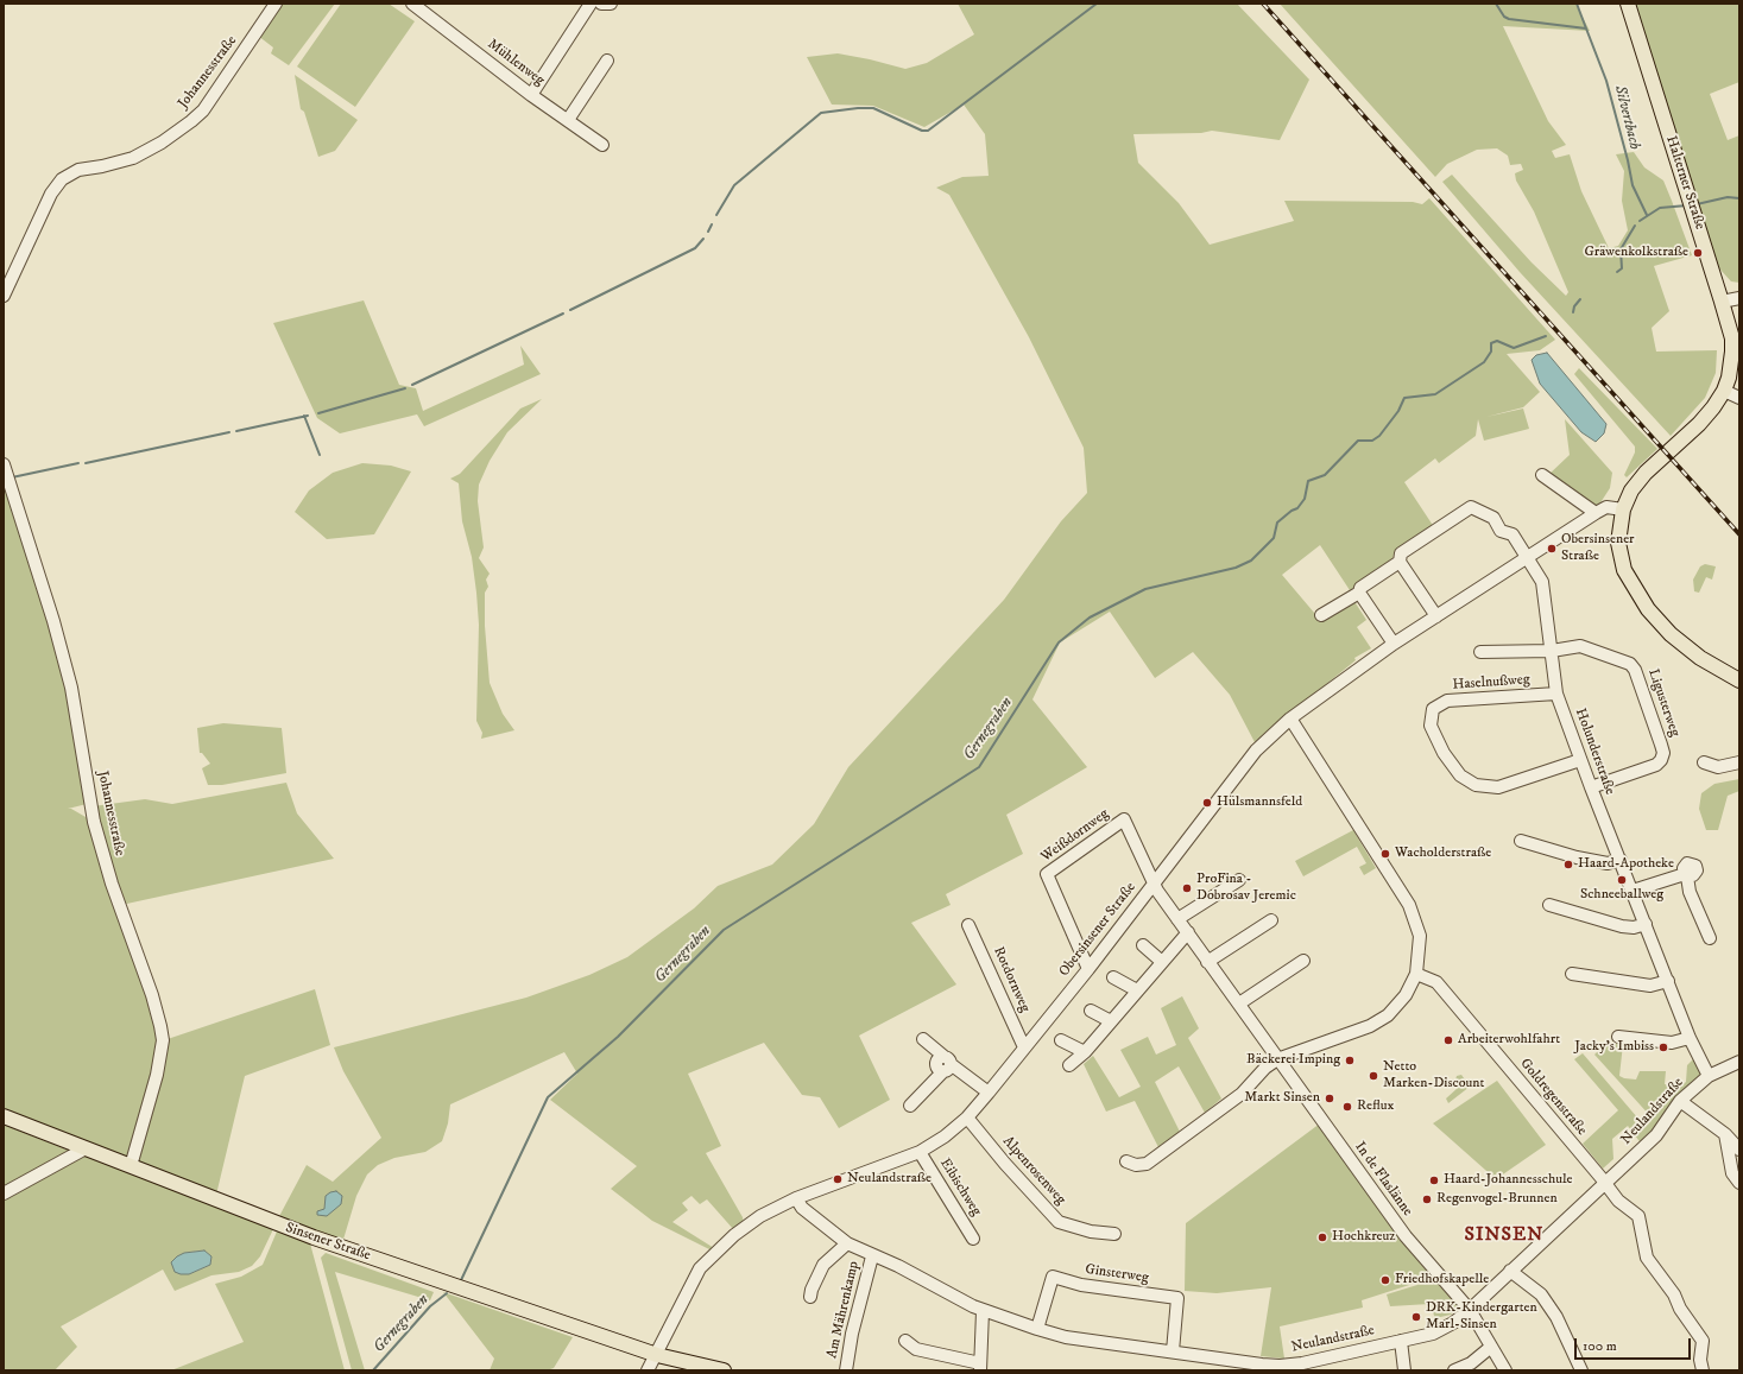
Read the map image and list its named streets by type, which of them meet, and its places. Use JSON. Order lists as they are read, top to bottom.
{
  "streets": {
    "main road": ["Halterner Straße", "Sinsener Straße"],
    "street": [
      "Mühlenweg",
      "Johannesstraße",
      "Haselnußweg",
      "Ligusterweg",
      "Holunderstraße",
      "Weißdornweg",
      "Obersinsener Straße",
      "Rotdornweg",
      "Goldregenstraße",
      "Neulandstraße",
      "Alpenrosenweg",
      "In de Flaslänne",
      "Eibischweg",
      "Ginsterweg",
      "Am Mährenkamp"
    ]
  },
  "crossings": [
    ["Johannesstraße", "Sinsener Straße"],
    ["Halterner Straße", "Obersinsener Straße"],
    ["Haselnußweg", "Holunderstraße"],
    ["Ligusterweg", "Holunderstraße"],
    ["Holunderstraße", "Obersinsener Straße"],
    ["Holunderstraße", "Neulandstraße"],
    ["Weißdornweg", "Obersinsener Straße"],
    ["Weißdornweg", "In de Flaslänne"],
    ["Obersinsener Straße", "Rotdornweg"],
    ["Obersinsener Straße", "Neulandstraße"],
    ["Obersinsener Straße", "Alpenrosenweg"],
    ["Obersinsener Straße", "In de Flaslänne"],
    ["Obersinsener Straße", "Eibischweg"],
    ["Obersinsener Straße", "Sinsener Straße"],
    ["Goldregenstraße", "Neulandstraße"],
    ["Neulandstraße", "In de Flaslänne"],
    ["Neulandstraße", "Ginsterweg"],
    ["Neulandstraße", "Am Mährenkamp"]
  ],
  "districts": ["SINSEN"],
  "water": ["Silvertbach", "Gernegraben"],
  "places": [
    "Gräwenkolkstraße",
    "Obersinsener Straße",
    "Hülsmannsfeld",
    "Wacholderstraße",
    "Haard-Apotheke",
    "Schneeballweg",
    "ProFina - Dobrosav Jeremic",
    "Arbeiterwohlfahrt",
    "Jacky's Imbiss",
    "Bäckerei Imping",
    "Netto Marken-Discount",
    "Markt Sinsen",
    "Reflux",
    "Neulandstraße",
    "Haard-Johannesschule",
    "Regenvogel-Brunnen",
    "Hochkreuz",
    "Friedhofskapelle",
    "DRK-Kindergarten Marl-Sinsen"
  ],
  "scale_bar": "100 m"
}
